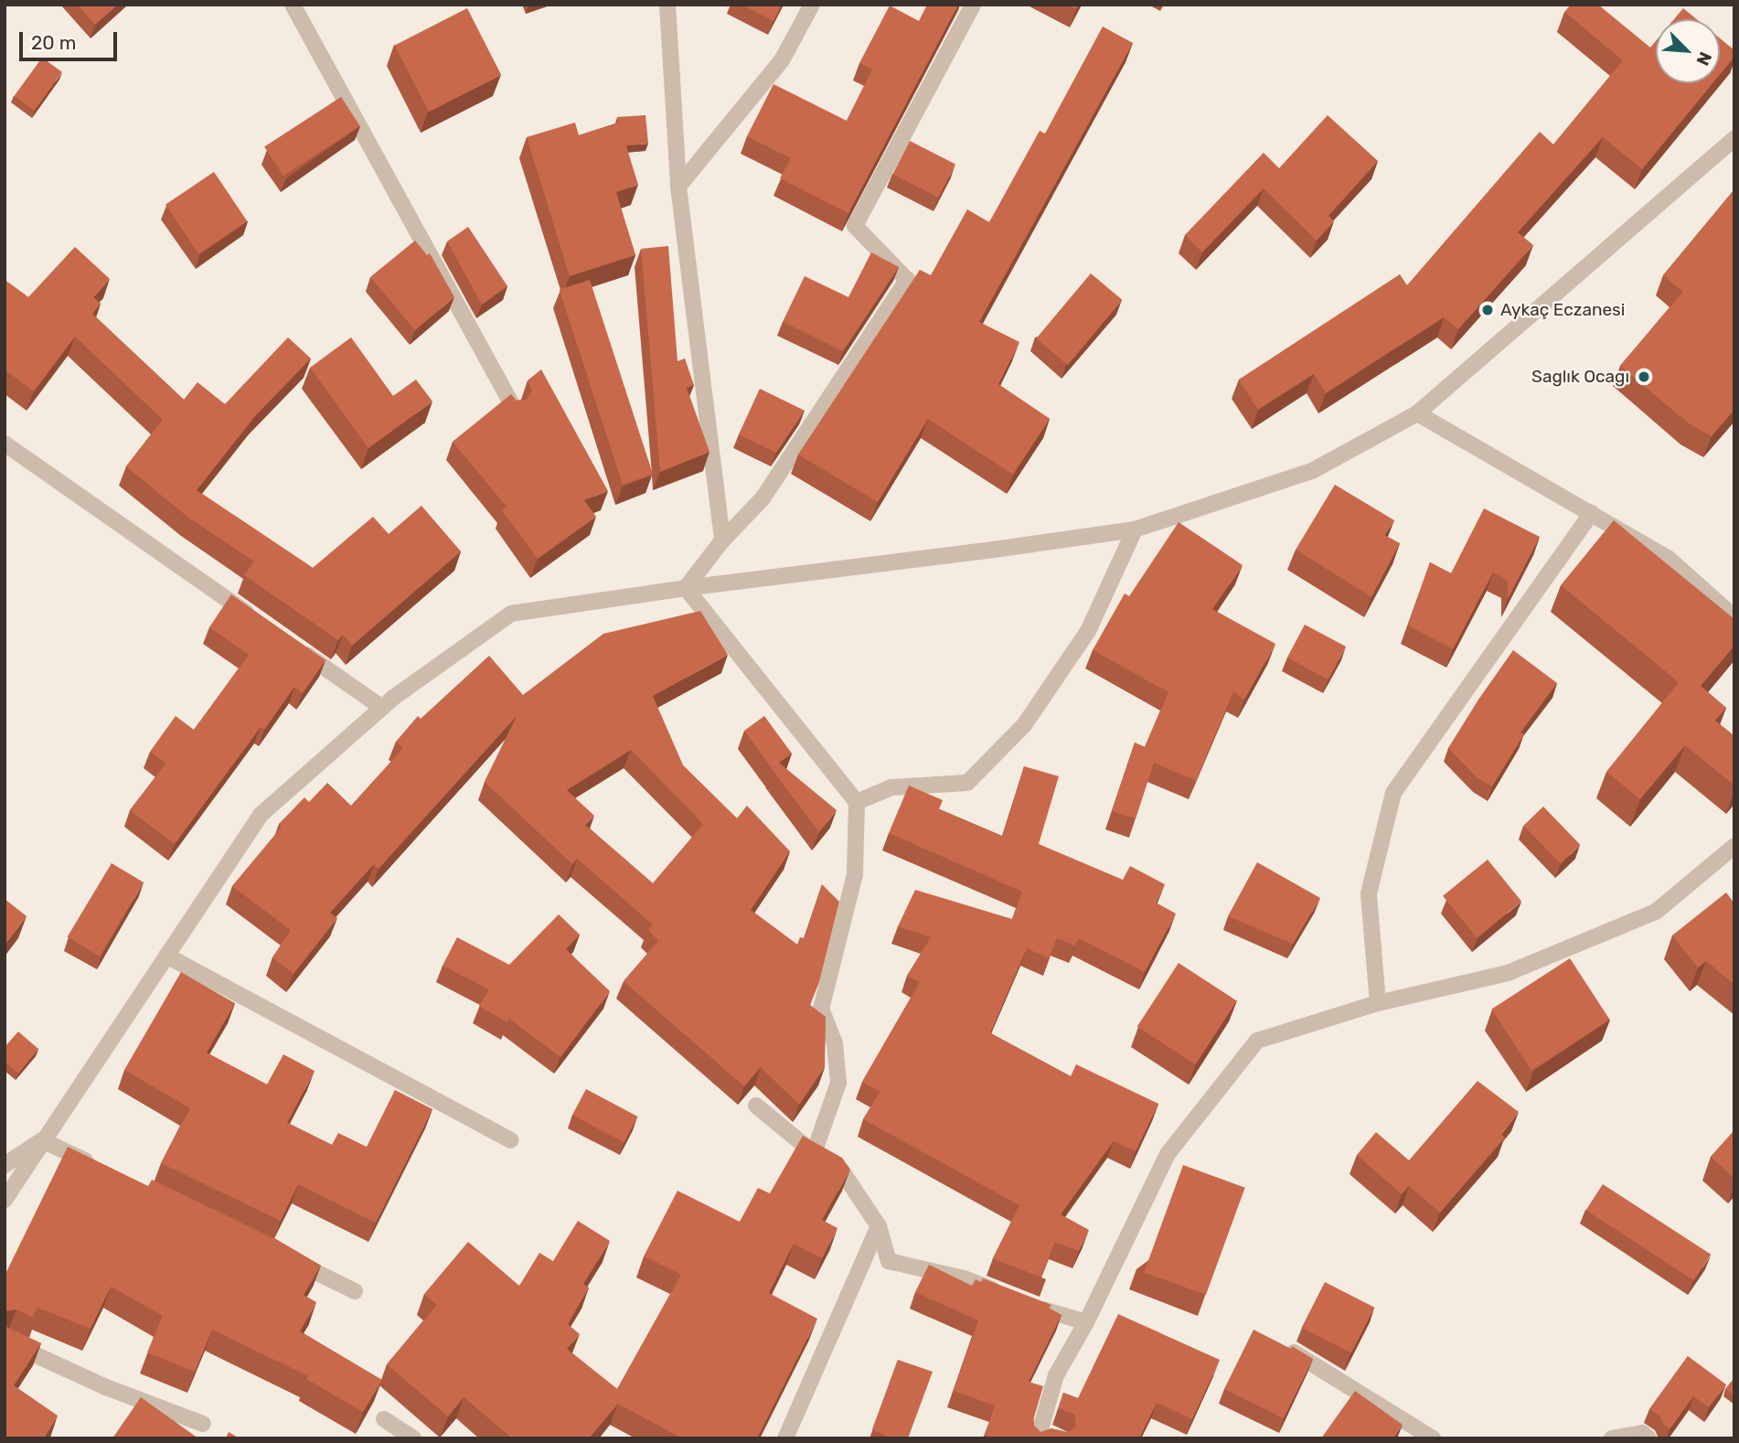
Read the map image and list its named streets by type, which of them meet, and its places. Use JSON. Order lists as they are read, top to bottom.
{
  "places": ["Aykaç Eczanesi", "Saglık Ocagı"],
  "scale_bar": "20 m",
  "north": "bottom right"
}
